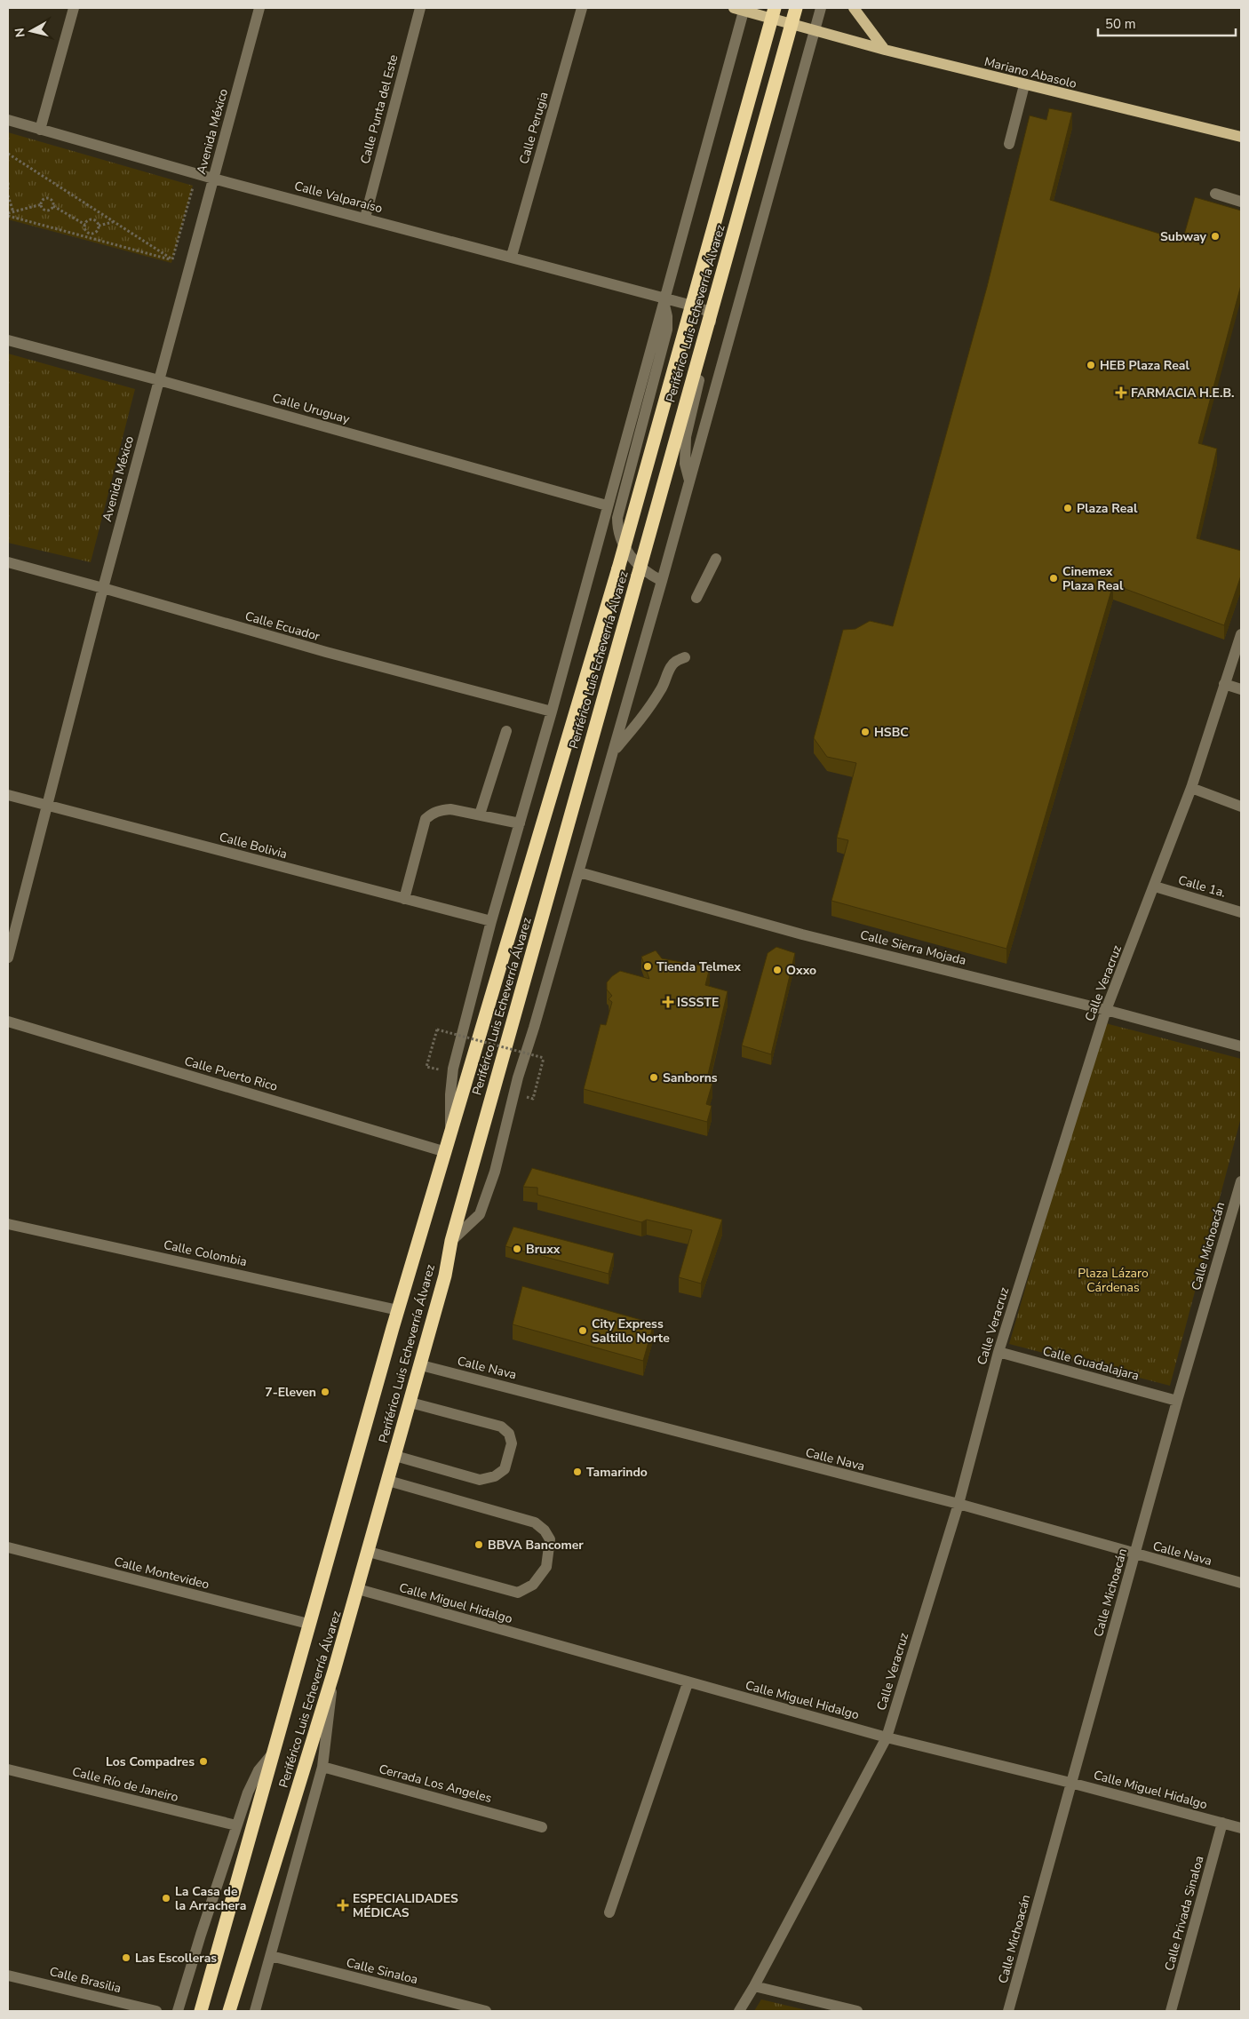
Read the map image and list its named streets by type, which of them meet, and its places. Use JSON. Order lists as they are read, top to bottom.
{
  "streets": {
    "highway": ["Periférico Luis Echeverría Álvarez"],
    "main road": ["Mariano Abasolo"],
    "street": [
      "Calle Punta del Este",
      "Calle Perugia",
      "Avenida México",
      "Calle Valparaíso",
      "Calle Uruguay",
      "Calle Ecuador",
      "Calle Bolivia",
      "Calle 1a.",
      "Calle Sierra Mojada",
      "Calle Veracruz",
      "Calle Puerto Rico",
      "Calle Michoacán",
      "Calle Colombia",
      "Calle Guadalajara",
      "Calle Nava",
      "Calle Montevideo",
      "Calle Miguel Hidalgo",
      "Cerrada Los Angeles",
      "Calle Río de Janeiro",
      "Calle Privada Sinaloa",
      "Calle Sinaloa",
      "Calle Brasilia"
    ]
  },
  "crossings": [
    ["Calle Punta del Este", "Calle Valparaíso"],
    ["Calle Perugia", "Calle Valparaíso"],
    ["Avenida México", "Calle Valparaíso"],
    ["Avenida México", "Calle Uruguay"],
    ["Avenida México", "Calle Ecuador"],
    ["Avenida México", "Calle Bolivia"],
    ["Periférico Luis Echeverría Álvarez", "Calle Puerto Rico"],
    ["Periférico Luis Echeverría Álvarez", "Calle Colombia"],
    ["Periférico Luis Echeverría Álvarez", "Calle Nava"],
    ["Periférico Luis Echeverría Álvarez", "Calle Montevideo"],
    ["Periférico Luis Echeverría Álvarez", "Calle Miguel Hidalgo"],
    ["Periférico Luis Echeverría Álvarez", "Calle Río de Janeiro"],
    ["Calle 1a.", "Calle Veracruz"],
    ["Calle Sierra Mojada", "Calle Veracruz"],
    ["Calle Veracruz", "Calle Guadalajara"],
    ["Calle Veracruz", "Calle Nava"],
    ["Calle Veracruz", "Calle Miguel Hidalgo"],
    ["Calle Michoacán", "Calle Guadalajara"],
    ["Calle Michoacán", "Calle Nava"],
    ["Calle Michoacán", "Calle Miguel Hidalgo"],
    ["Calle Miguel Hidalgo", "Calle Privada Sinaloa"]
  ],
  "parks": ["Plaza Lázaro Cárdenas"],
  "places": {
    "other": [
      "Subway",
      "HEB Plaza Real",
      "Plaza Real",
      "Cinemex Plaza Real",
      "HSBC",
      "Tienda Telmex",
      "Oxxo",
      "Sanborns",
      "Bruxx",
      "City Express Saltillo Norte",
      "7-Eleven",
      "Tamarindo",
      "BBVA Bancomer",
      "Los Compadres",
      "La Casa de la Arrachera",
      "Las Escolleras"
    ],
    "health": ["FARMACIA H.E.B.", "ISSSTE", "ESPECIALIDADES MÉDICAS"]
  },
  "scale_bar": "50 m",
  "north": "left"
}
